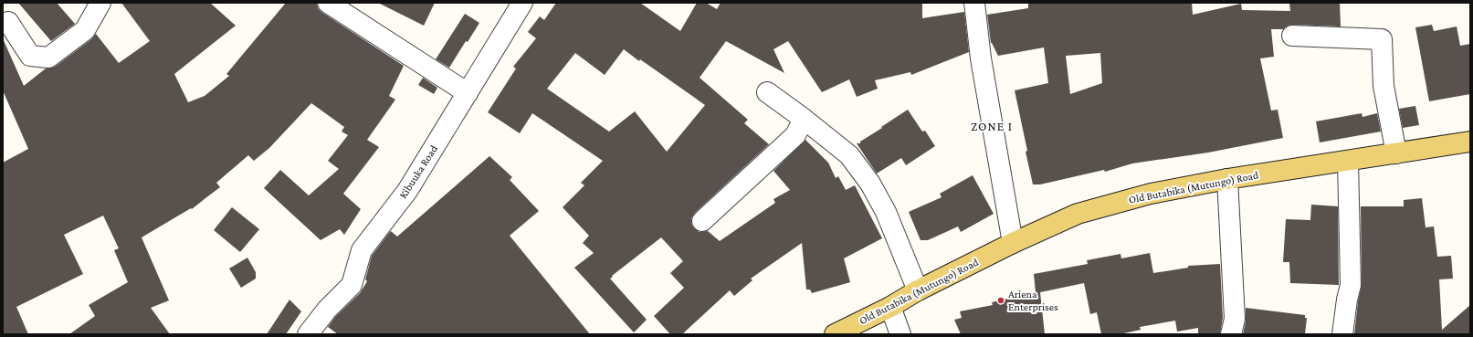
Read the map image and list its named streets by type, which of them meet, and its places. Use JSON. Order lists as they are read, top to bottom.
{
  "streets": {
    "main road": ["Old Butabika (Mutungo) Road"],
    "street": ["Kibuuka Road"]
  },
  "districts": ["ZONE I"],
  "places": ["Ariena Enterprises"]
}
